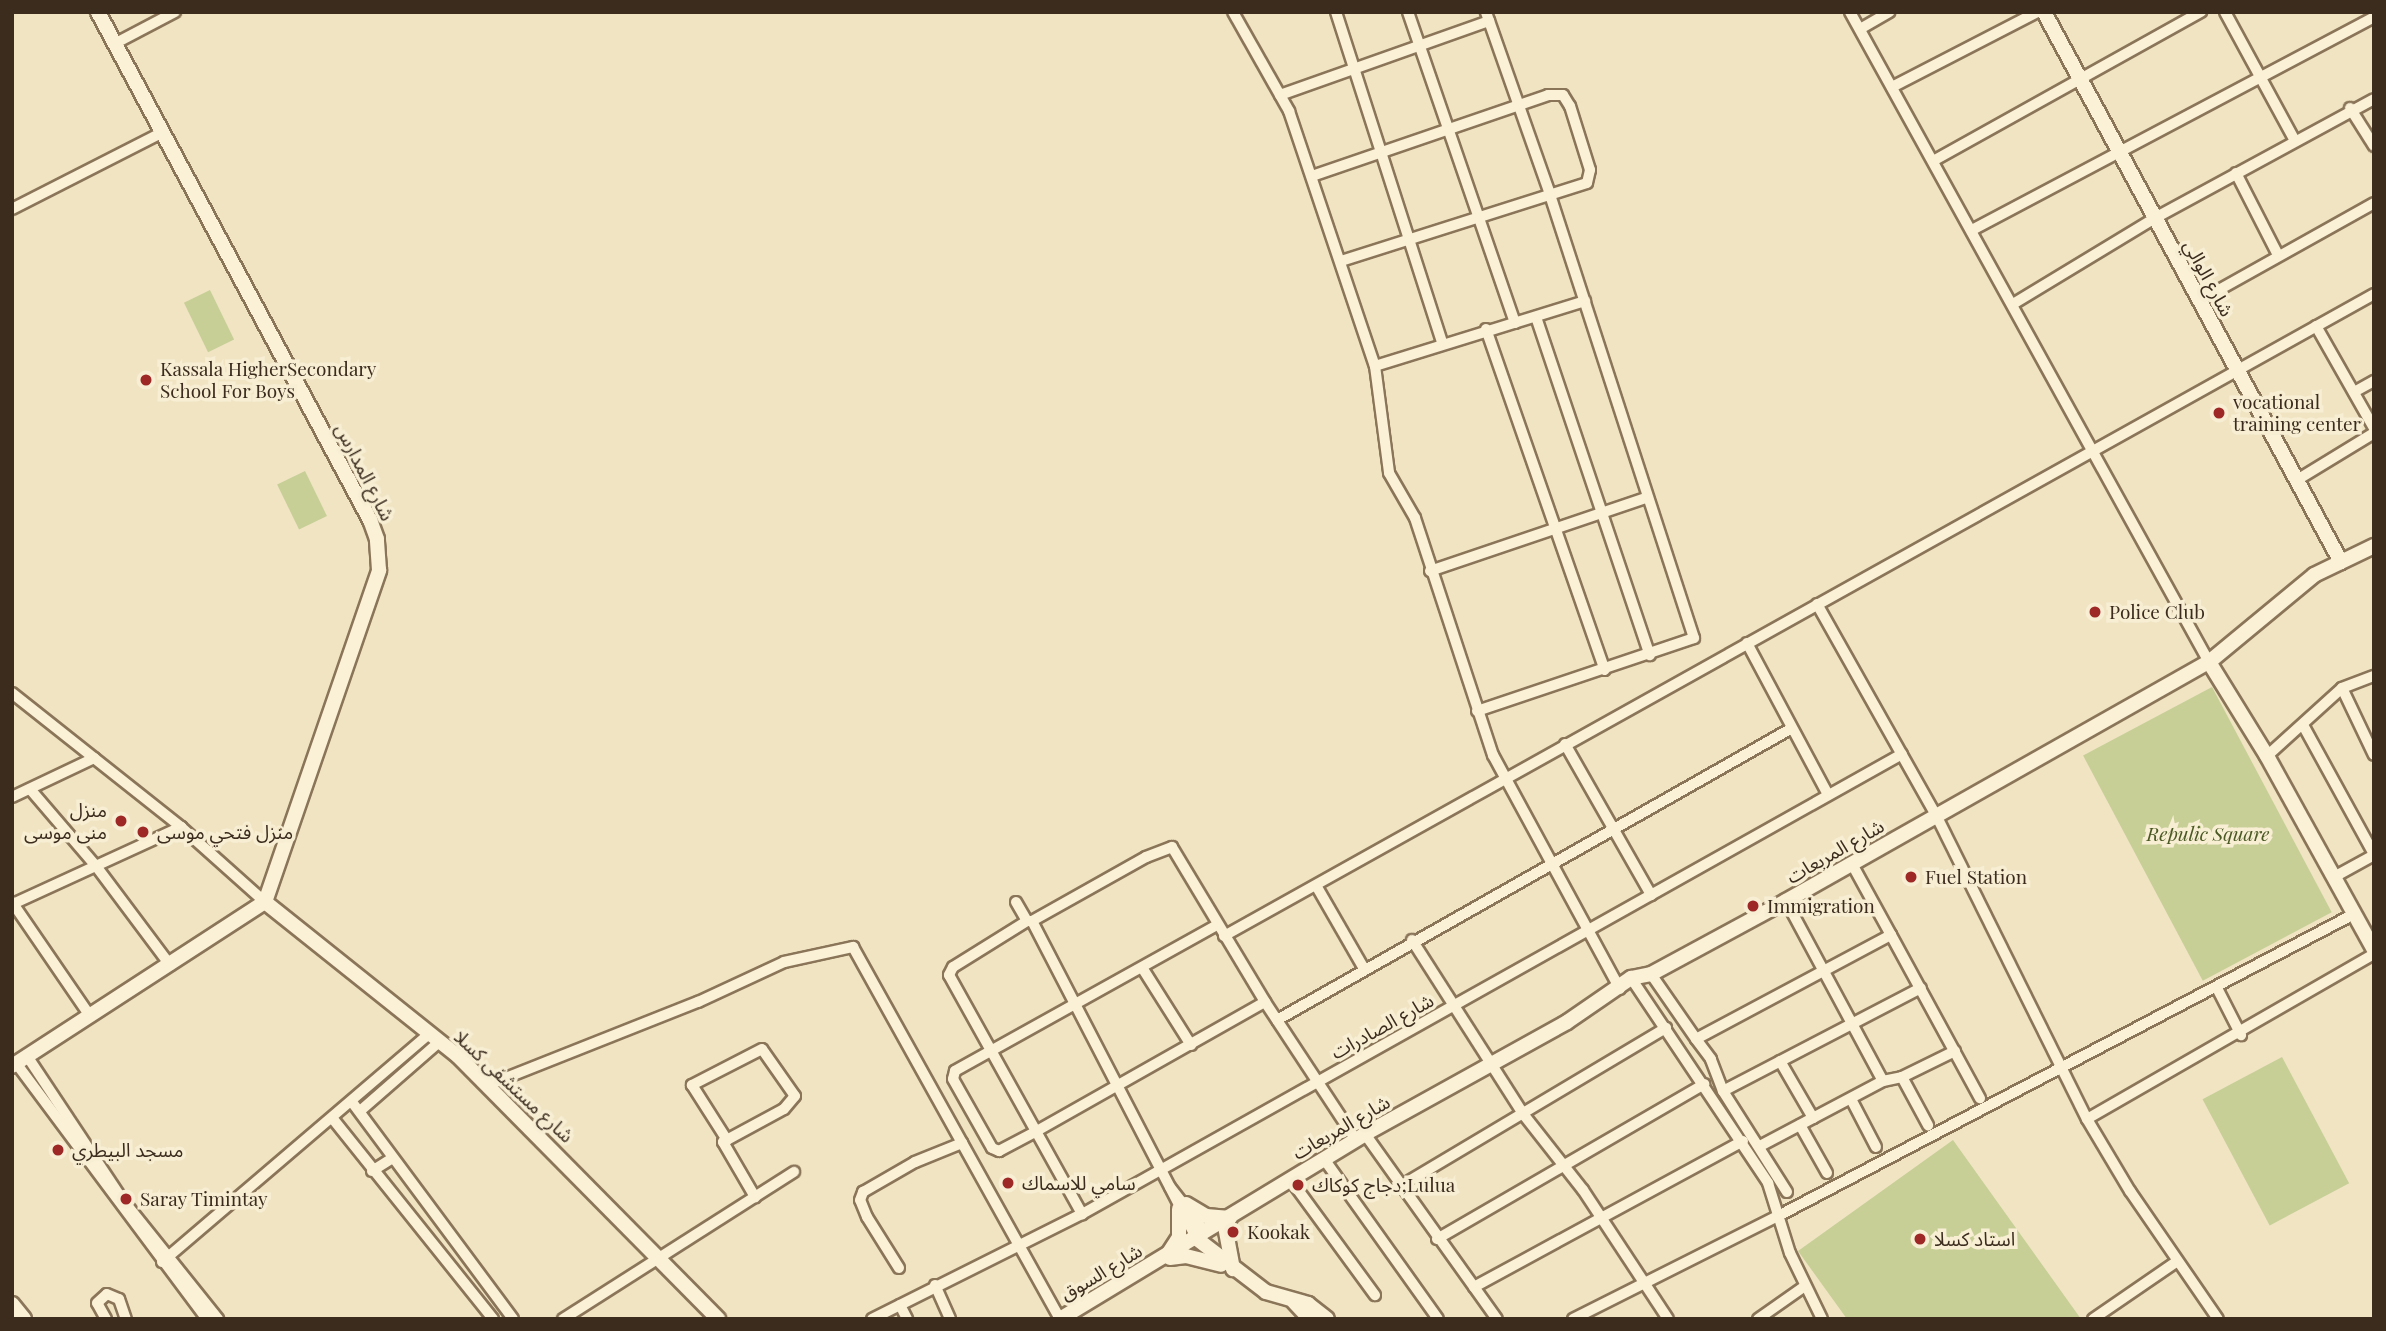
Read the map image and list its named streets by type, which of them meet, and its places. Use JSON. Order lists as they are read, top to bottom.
{
  "streets": {
    "street": [
      "شارع الوالي",
      "شارع المدارس",
      "شارع المربعات",
      "شارع الصادرات",
      "شارع مستشفى كسلا",
      "شارع السوق"
    ]
  },
  "crossings": [
    ["شارع الوالي", "شارع المربعات"],
    ["شارع المدارس", "شارع مستشفى كسلا"],
    ["شارع المربعات", "شارع السوق"]
  ],
  "parks": ["Repulic Square"],
  "places": [
    "Kassala HigherSecondary School For Boys",
    "vocational training center",
    "Police Club",
    "منزل منى موسى",
    "منزل فتحي موسى",
    "Fuel Station",
    "Immigration",
    "مسجد البيطري",
    "سامي للاسماك",
    "دجاج كوكاك;Lulua",
    "Saray Timintay",
    "Kookak",
    "استاد كسلا"
  ]
}
